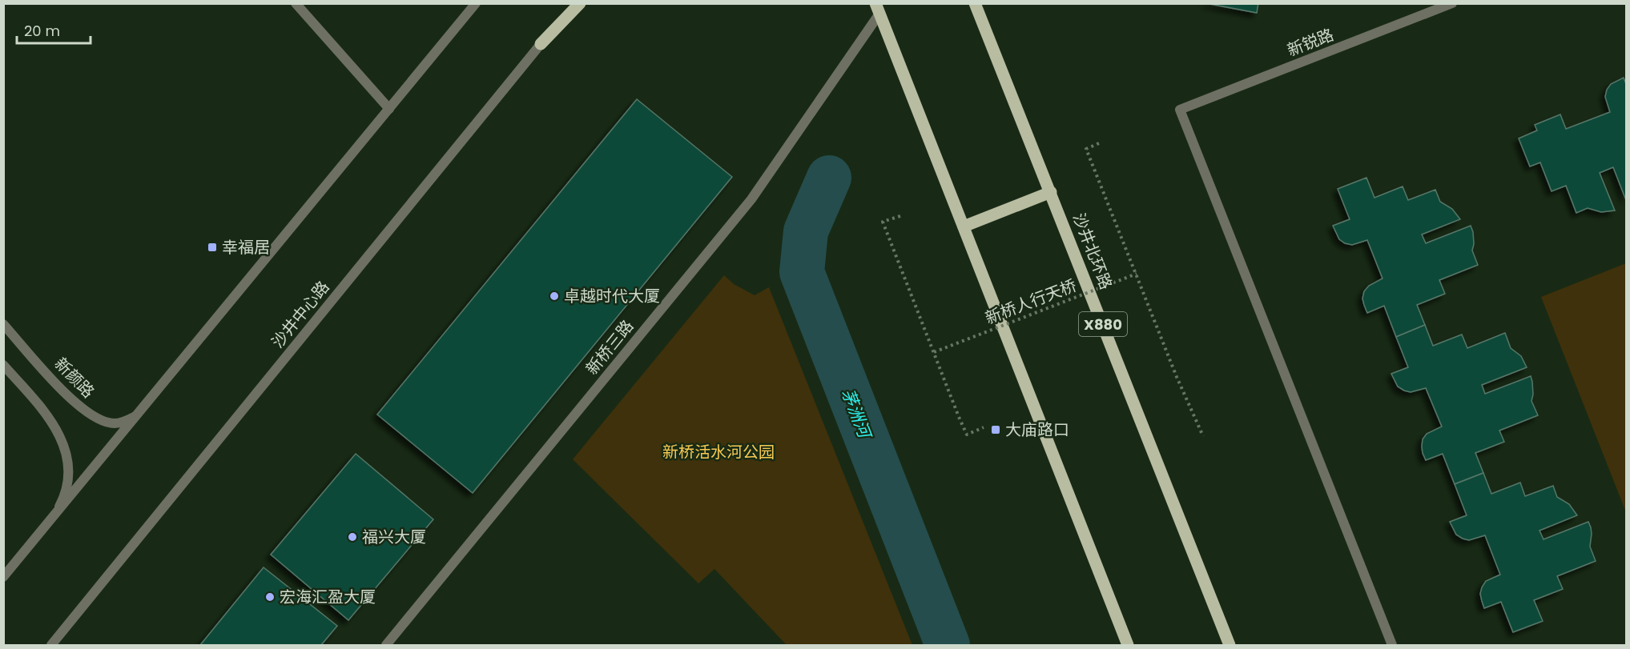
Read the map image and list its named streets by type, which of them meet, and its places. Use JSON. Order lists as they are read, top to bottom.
{
  "streets": {
    "main road": ["沙井北环路", "X880"],
    "street": [
      "新锐路",
      "沙井中心路",
      "新桥三路",
      "新颜路"
    ],
    "path": ["新桥人行天桥"]
  },
  "water": ["茅洲河"],
  "parks": ["新桥活水河公园"],
  "places": {
    "transit": ["幸福居", "大庙路口"],
    "other": ["卓越时代大厦", "福兴大厦", "宏海汇盈大厦"]
  },
  "scale_bar": "20 m"
}
